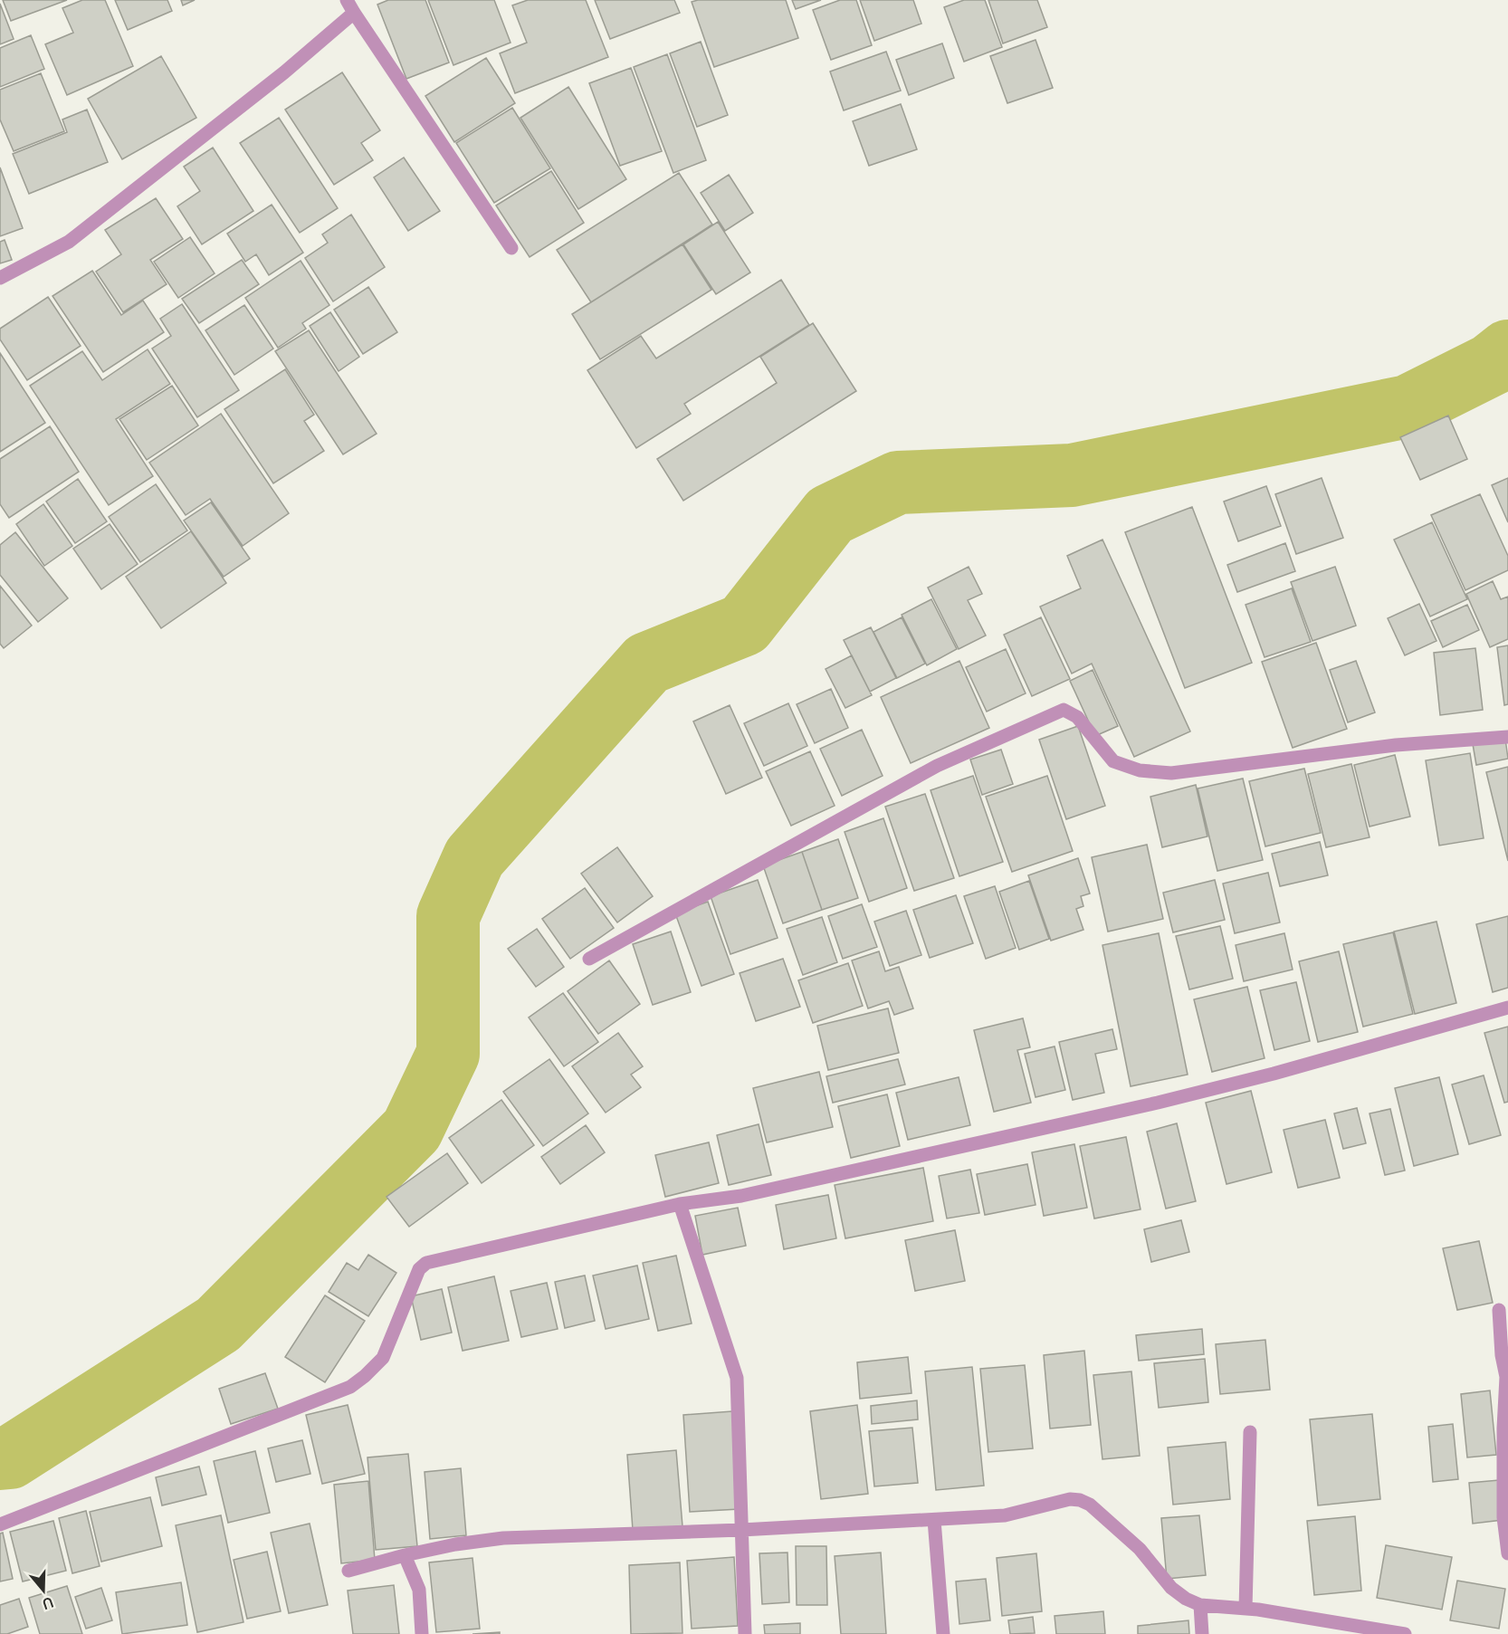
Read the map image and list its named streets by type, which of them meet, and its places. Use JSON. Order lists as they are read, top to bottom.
{
  "north": "bottom"
}
